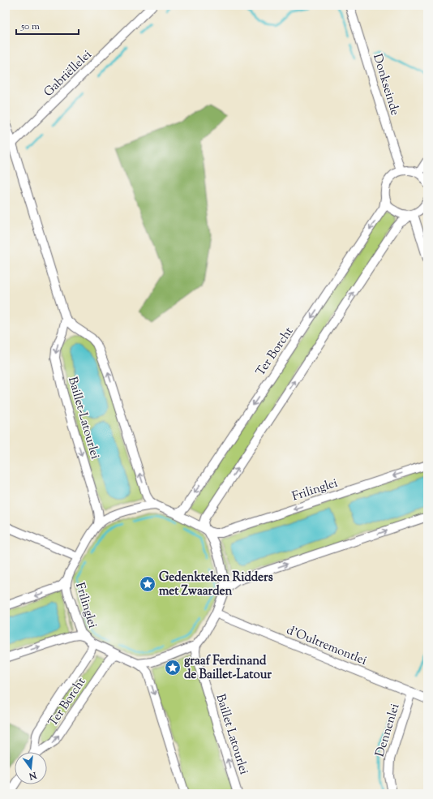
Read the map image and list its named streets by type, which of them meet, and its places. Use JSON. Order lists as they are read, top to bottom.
{
  "streets": {
    "street": [
      "Gabriëllelei",
      "Donkseinde",
      "Ter Borcht",
      "Baillet-Latourlei",
      "Frilinglei",
      "d'Oultremontlei",
      "Dennenlei",
      "Baillet Latourlei"
    ]
  },
  "crossings": [
    ["Ter Borcht", "Frilinglei"],
    ["Baillet-Latourlei", "Frilinglei"],
    ["d'Oultremontlei", "Dennenlei"]
  ],
  "places": {
    "place": ["Gedenkteken Ridders met Zwaarden", "graaf Ferdinand de Baillet-Latour"]
  },
  "scale_bar": "50 m",
  "north": "bottom"
}
